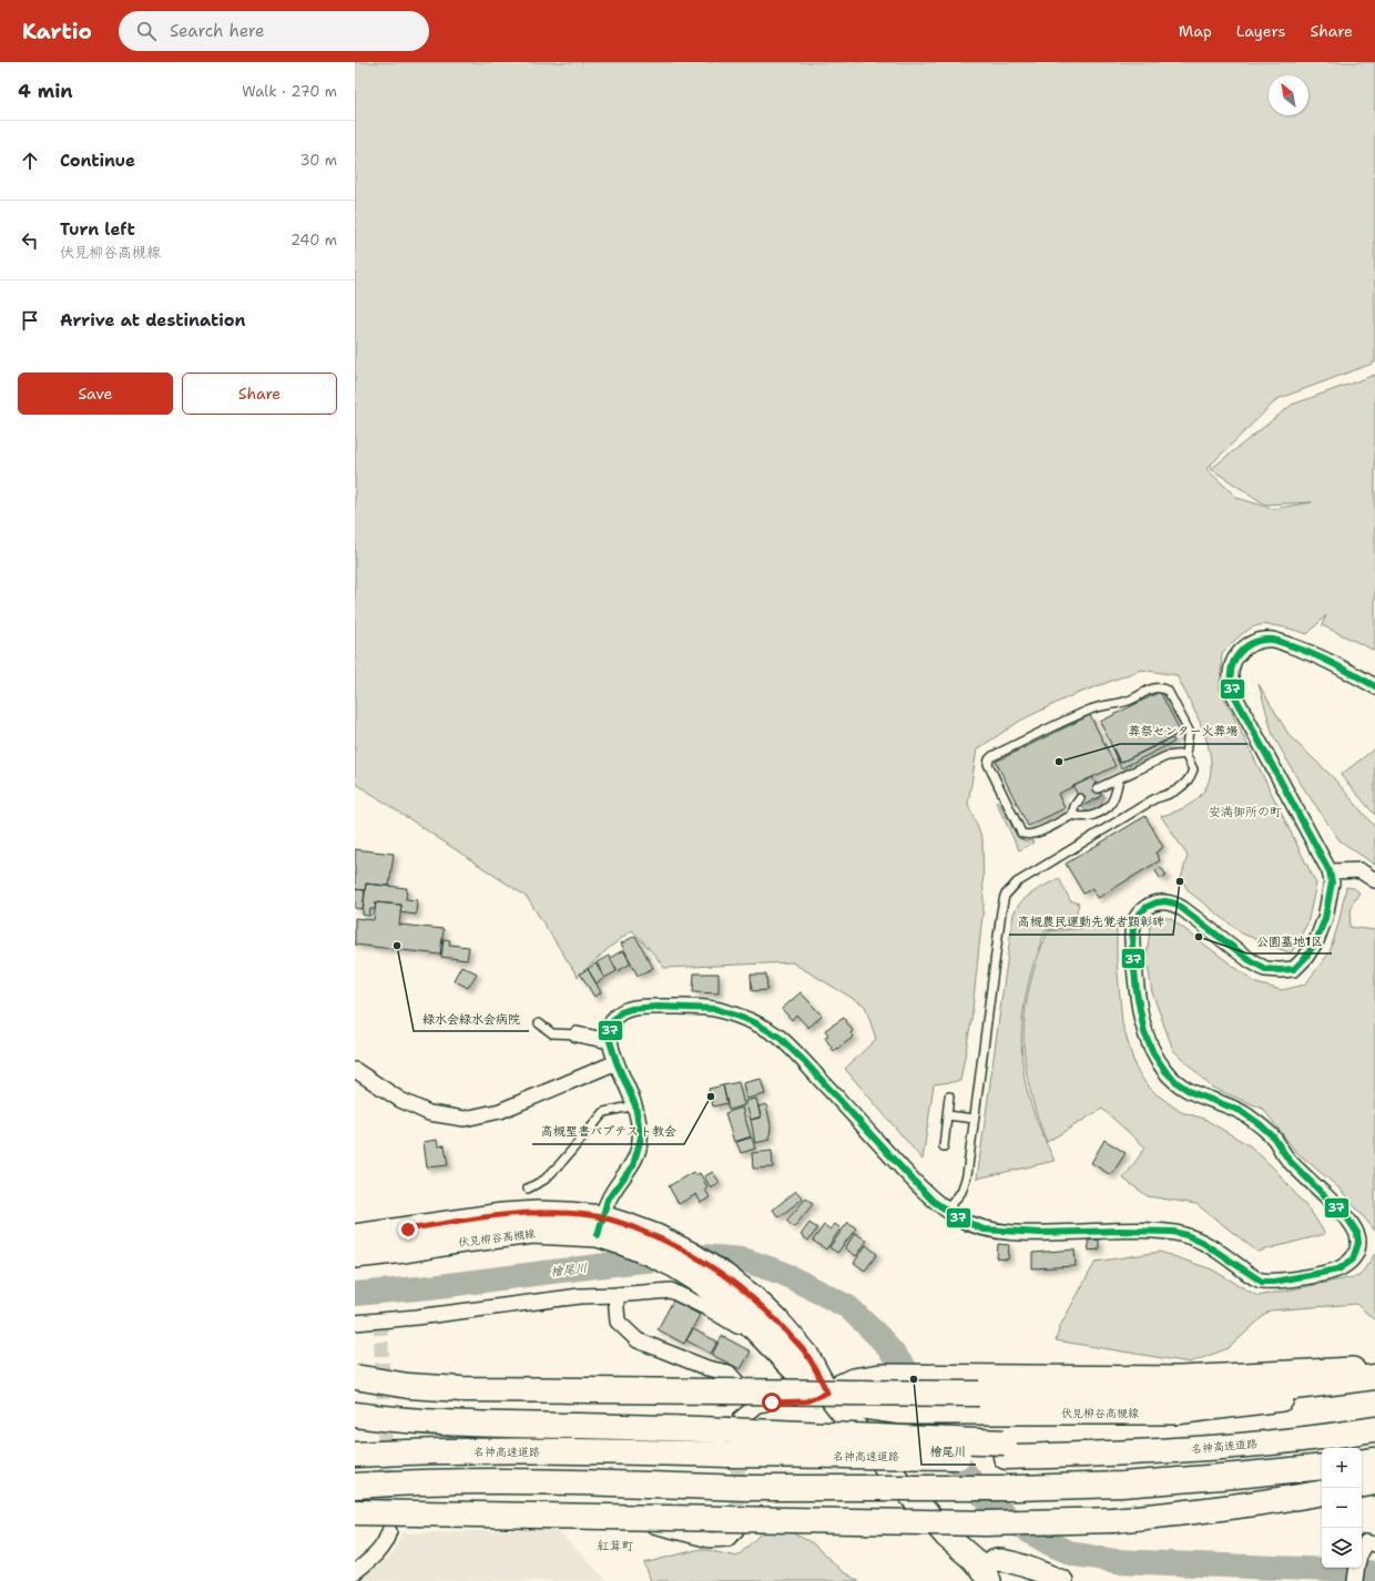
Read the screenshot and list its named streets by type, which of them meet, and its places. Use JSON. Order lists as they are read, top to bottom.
{
  "streets": {
    "highway": ["名神高速道路"],
    "main road": ["伏見柳谷高槻線"]
  },
  "districts": ["安満御所の町", "紅茸町"],
  "water": ["檜尾川"],
  "places": [
    "葬祭センター火葬場",
    "高槻農民運動先覚者顕彰碑",
    "公園墓地1区",
    "緑水会緑水会病院",
    "高槻聖書バプテスト教会",
    "檜尾川"
  ],
  "lines": ["transit line 37"],
  "north": "top left",
  "page": {
    "header": "Kartio",
    "search": "Search here",
    "nav": ["Map", "Layers", "Share"],
    "heading": ["4 min", "Walk · 270 m"],
    "list": [
      ["Continue", "30 m"],
      ["Turn left", "伏見柳谷高槻線", "240 m"],
      "Arrive at destination"
    ],
    "buttons": ["Save", "Share"],
    "map_buttons": ["+", "−"]
  }
}
